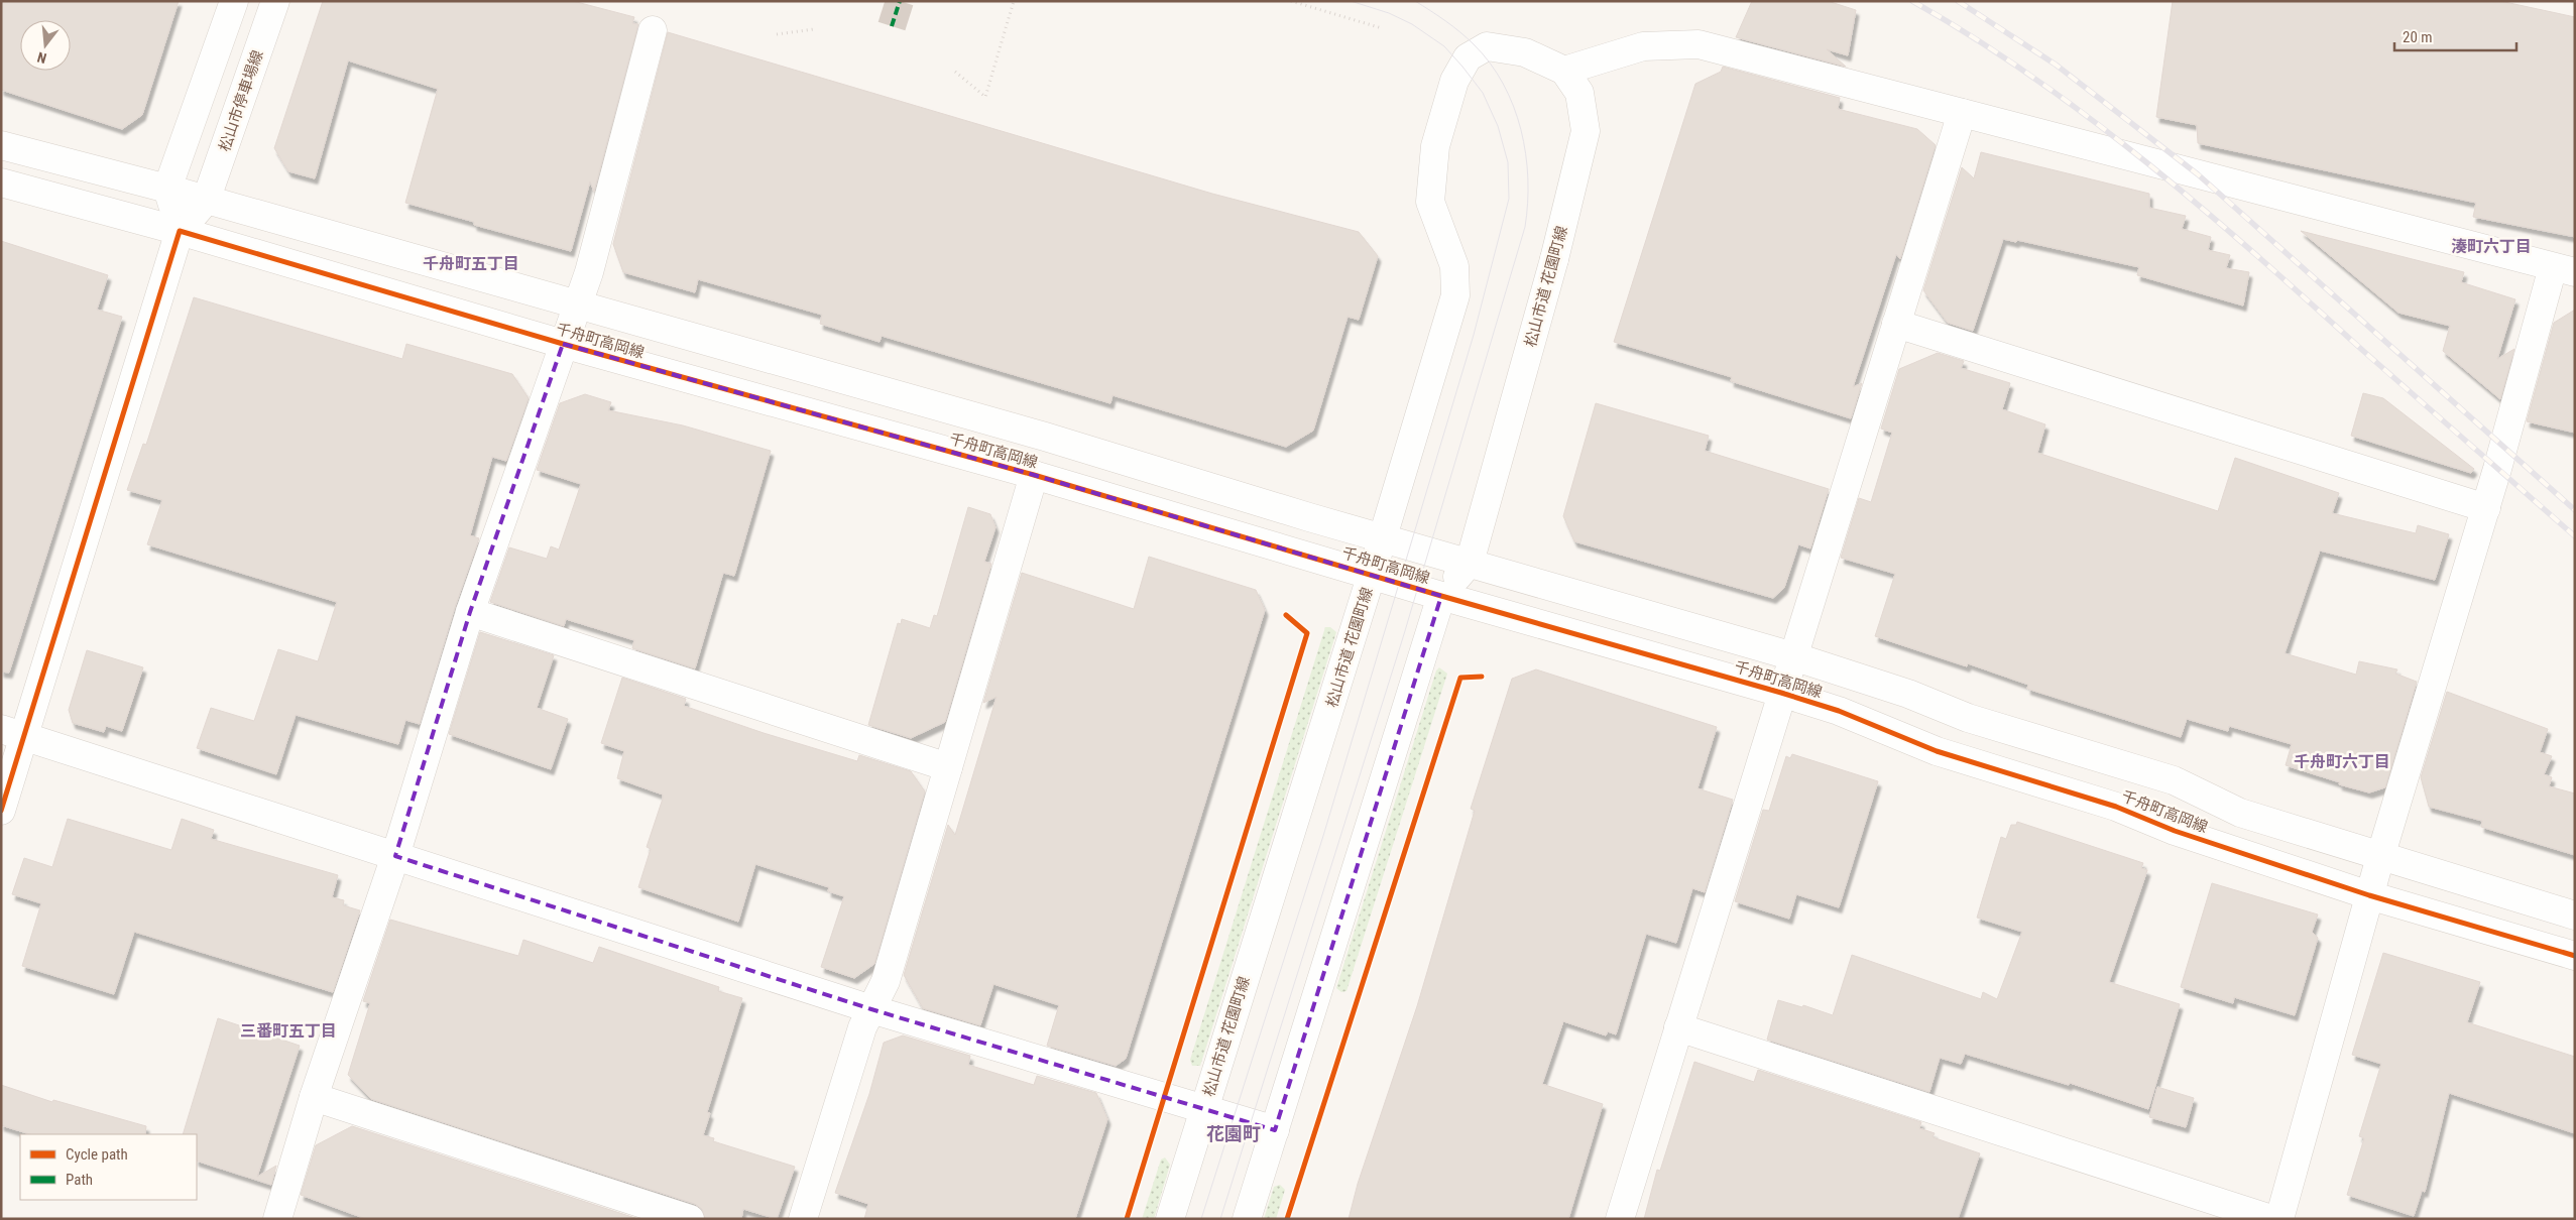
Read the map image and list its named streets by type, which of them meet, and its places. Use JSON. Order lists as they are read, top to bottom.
{
  "streets": {
    "street": ["松山市停車場線", "松山市道 花園町線", "千舟町高岡線"]
  },
  "crossings": [
    ["松山市停車場線", "千舟町高岡線"],
    ["松山市道 花園町線", "千舟町高岡線"]
  ],
  "districts": [
    "湊町六丁目",
    "千舟町五丁目",
    "千舟町六丁目",
    "三番町五丁目",
    "花園町"
  ],
  "legend": ["Cycle path", "Path"],
  "scale_bar": "20 m",
  "north": "bottom"
}
